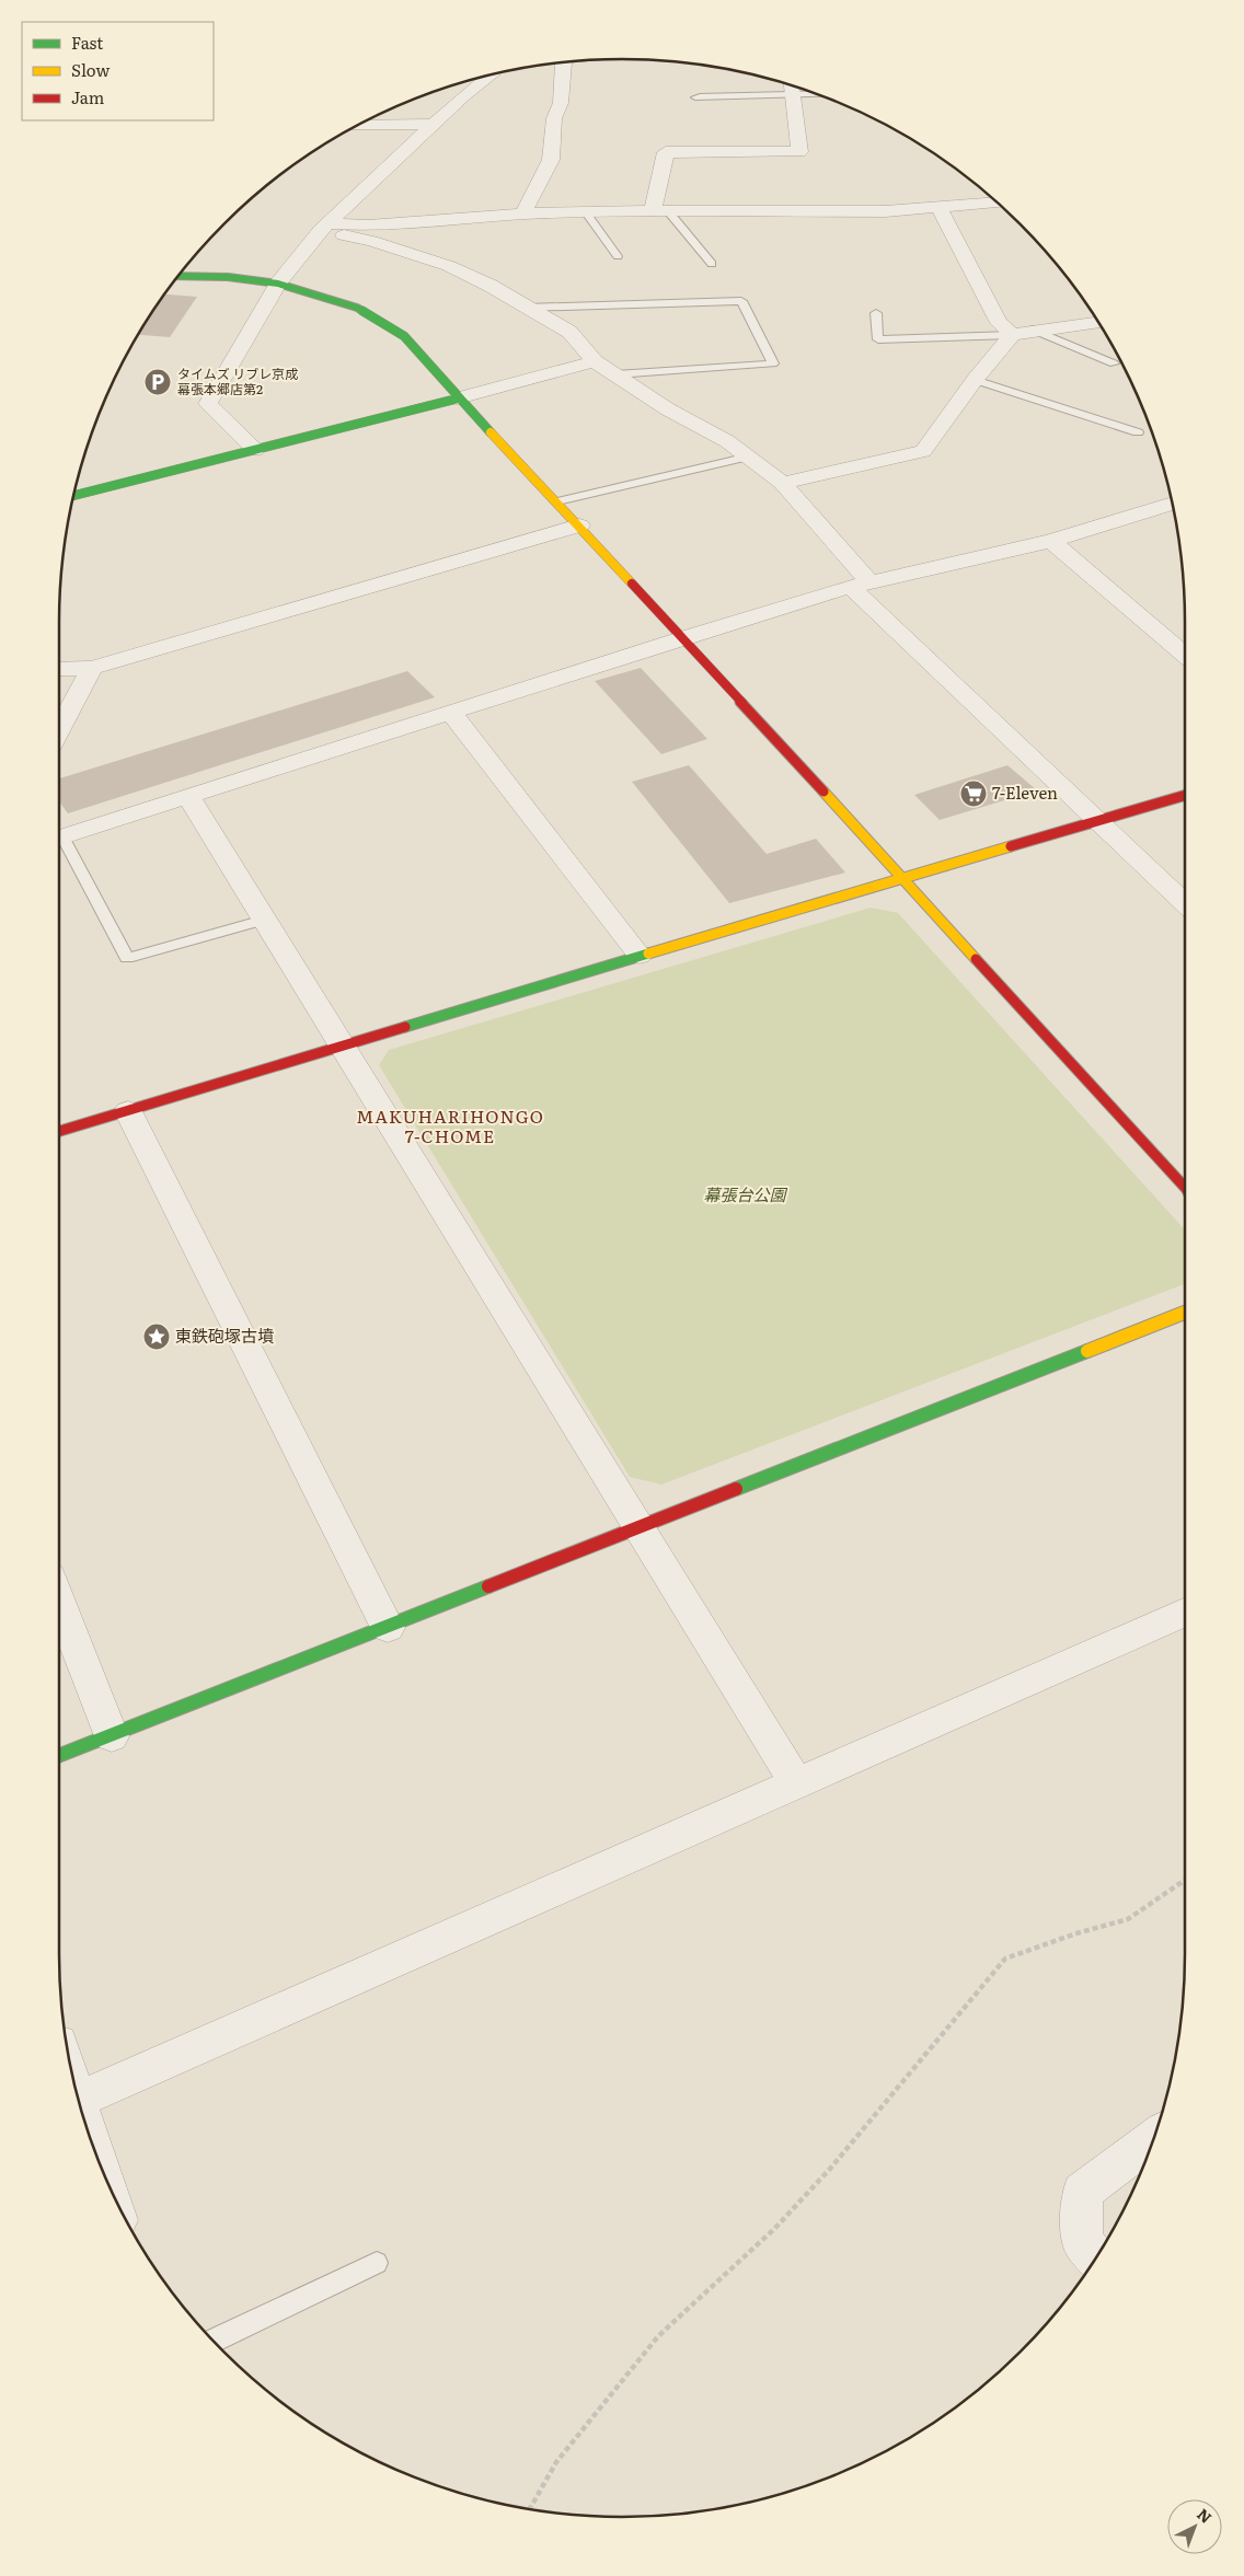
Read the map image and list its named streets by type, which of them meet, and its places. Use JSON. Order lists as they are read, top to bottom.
{
  "districts": ["MAKUHARIHONGO 7-CHOME"],
  "parks": ["幕張台公園"],
  "places": {
    "parking": ["タイムズ リブレ京成 幕張本郷店第2"],
    "supermarket": ["7-Eleven"],
    "place": ["東鉄砲塚古墳"]
  },
  "legend": ["Fast", "Slow", "Jam"],
  "north": "top right"
}
